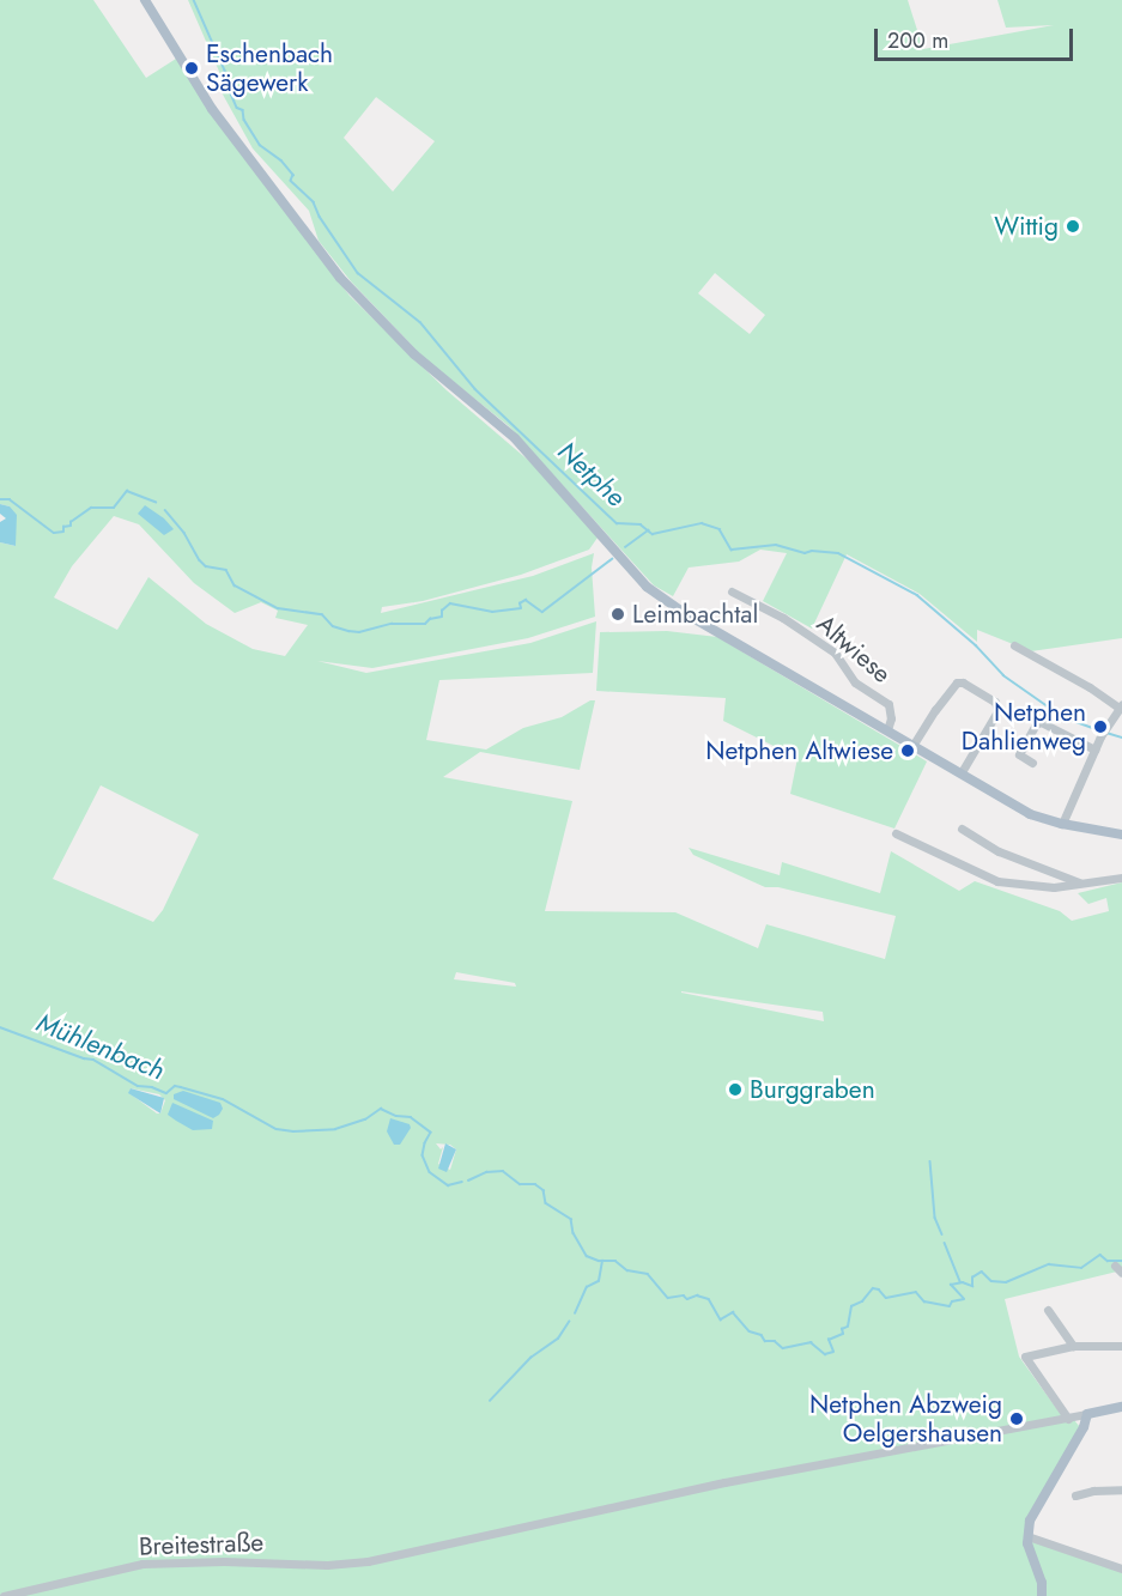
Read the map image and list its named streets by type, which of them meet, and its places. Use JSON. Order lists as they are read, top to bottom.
{
  "streets": {
    "street": ["Altwiese", "Breitestraße"]
  },
  "water": ["Netphe", "Mühlenbach"],
  "places": [
    "Eschenbach Sägewerk",
    "Wittig",
    "Leimbachtal",
    "Netphen Dahlienweg",
    "Netphen Altwiese",
    "Burggraben",
    "Netphen Abzweig Oelgershausen"
  ],
  "scale_bar": "200 m"
}
